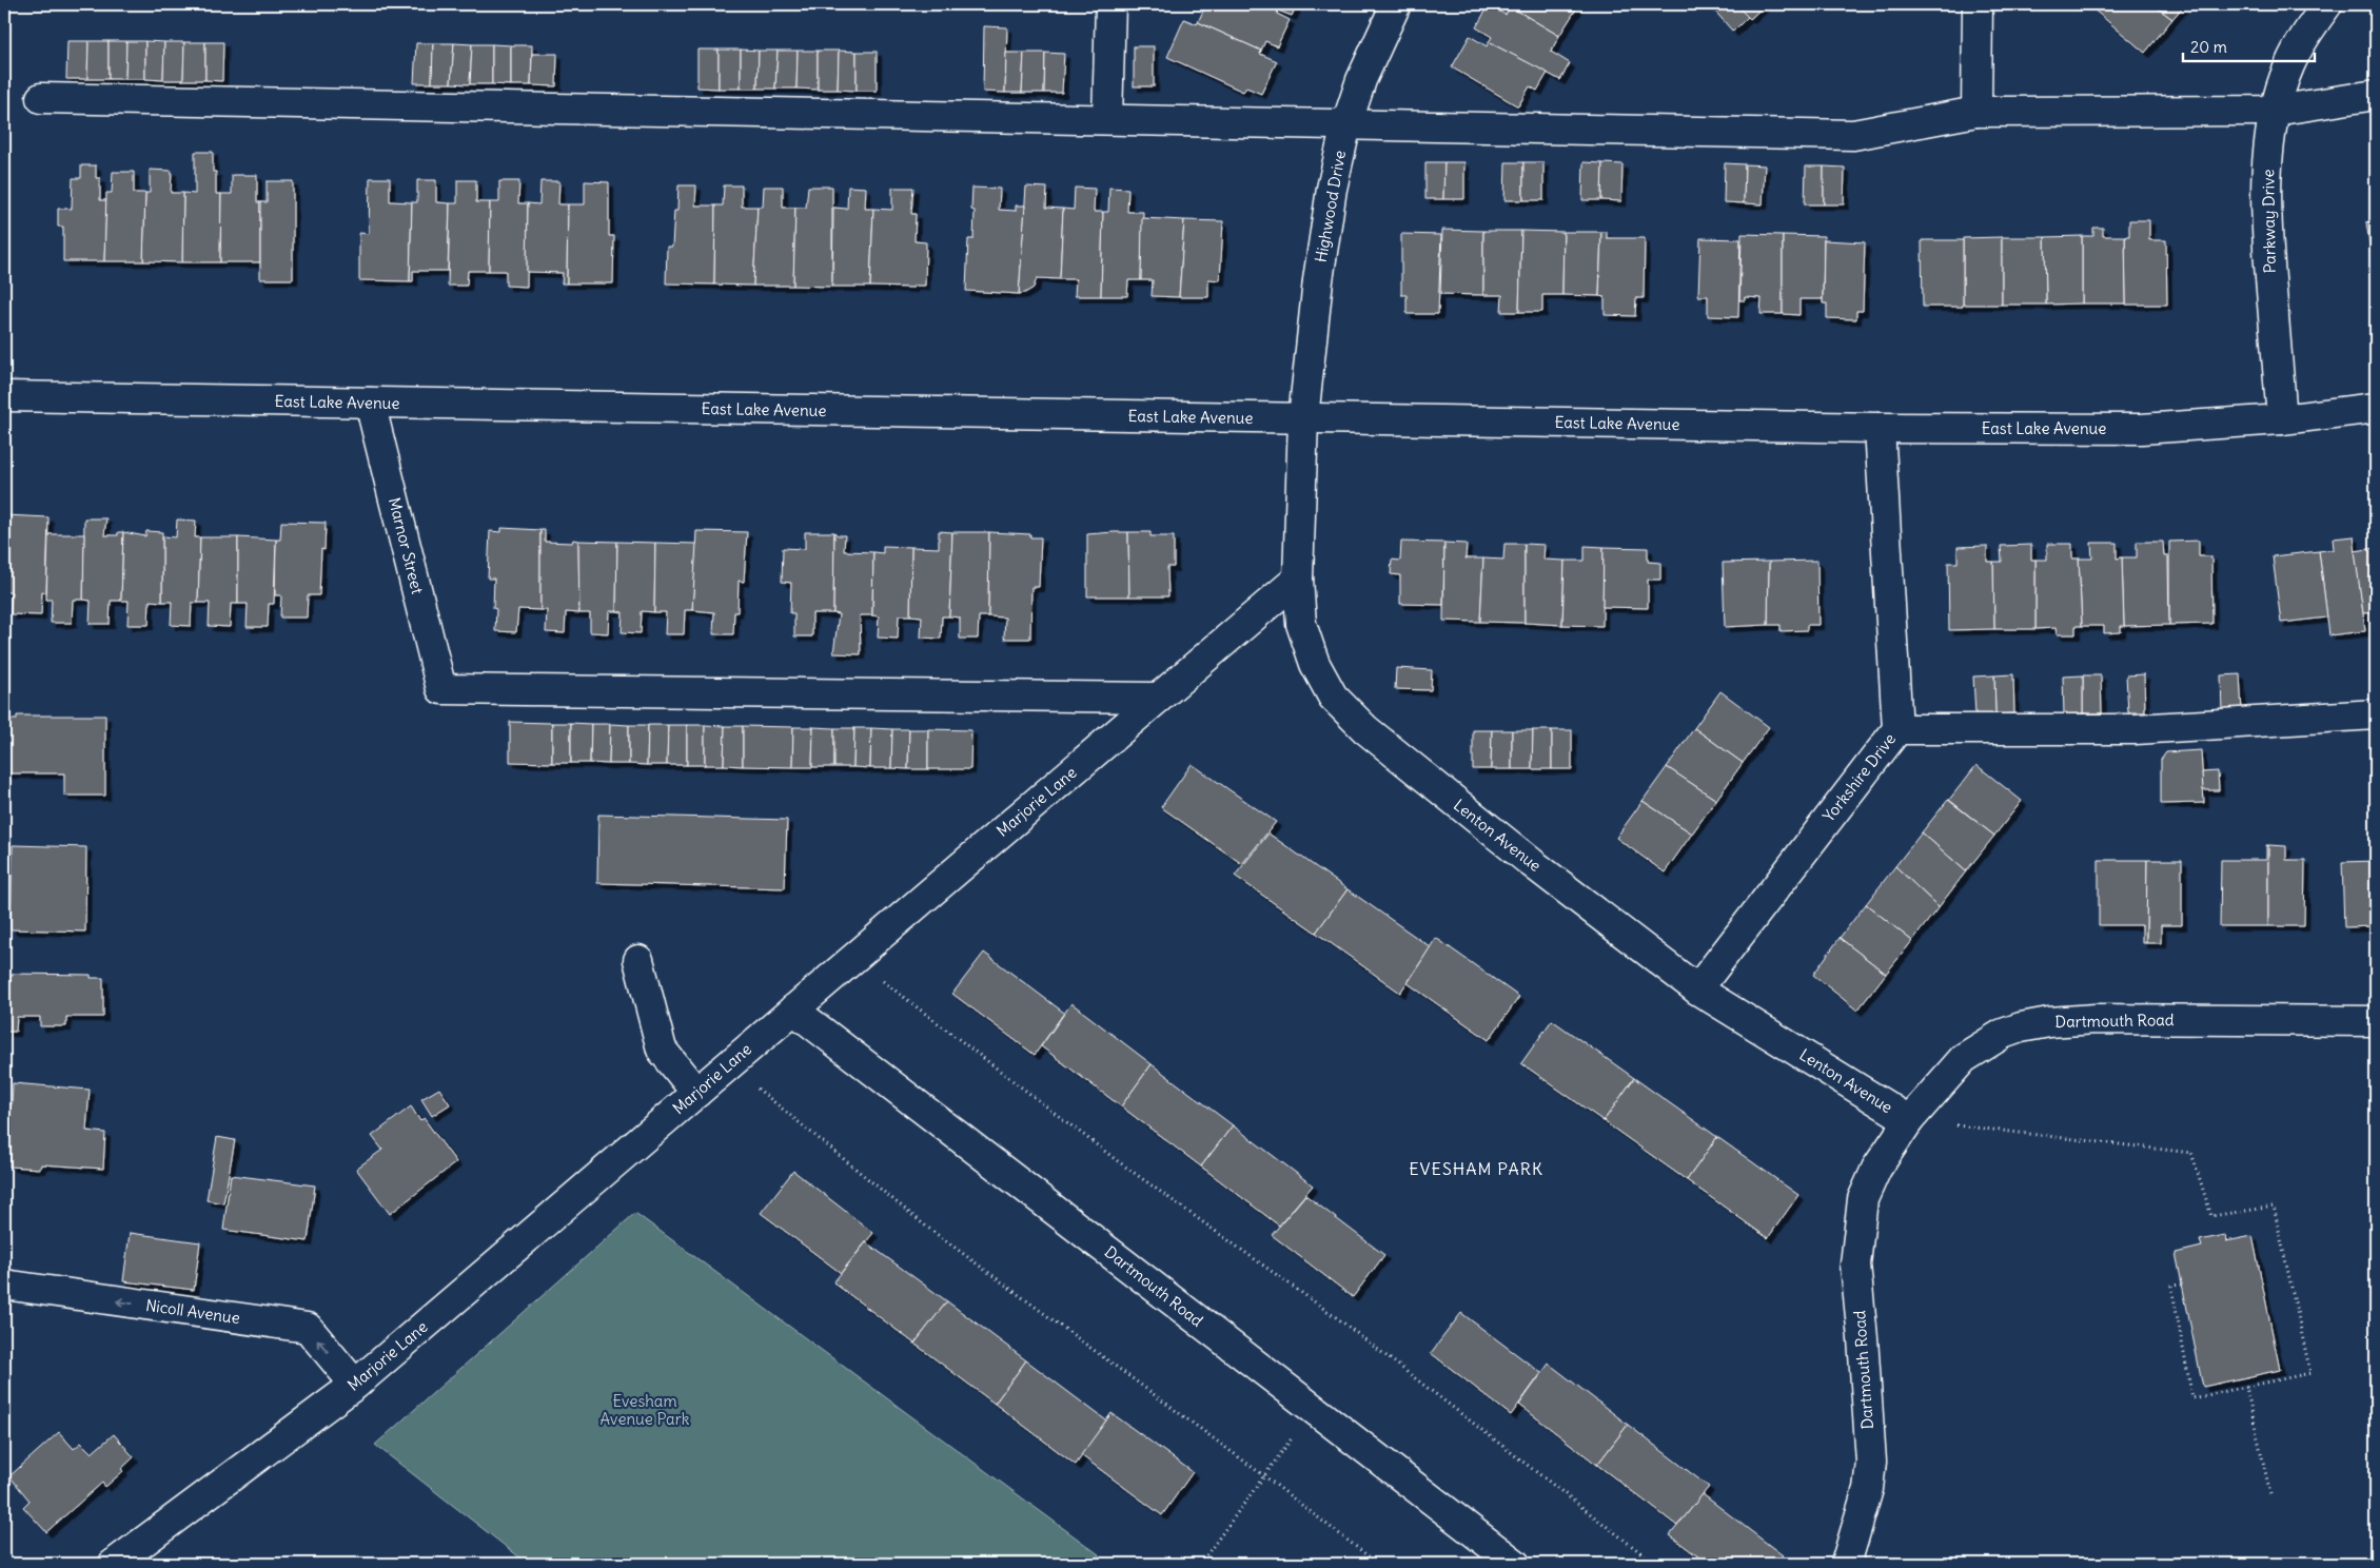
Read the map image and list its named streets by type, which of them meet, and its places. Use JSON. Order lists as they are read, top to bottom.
{
  "streets": {
    "street": [
      "Highwood Drive",
      "Parkway Drive",
      "East Lake Avenue",
      "Marnor Street",
      "Yorkshire Drive",
      "Marjorie Lane",
      "Lenton Avenue",
      "Dartmouth Road",
      "Nicoll Avenue"
    ]
  },
  "crossings": [
    ["Highwood Drive", "East Lake Avenue"],
    ["Highwood Drive", "Lenton Avenue"],
    ["Parkway Drive", "East Lake Avenue"],
    ["East Lake Avenue", "Marnor Street"],
    ["East Lake Avenue", "Yorkshire Drive"],
    ["East Lake Avenue", "Lenton Avenue"],
    ["Marnor Street", "Marjorie Lane"],
    ["Yorkshire Drive", "Lenton Avenue"],
    ["Marjorie Lane", "Lenton Avenue"],
    ["Marjorie Lane", "Dartmouth Road"],
    ["Marjorie Lane", "Nicoll Avenue"],
    ["Lenton Avenue", "Dartmouth Road"]
  ],
  "one_way": ["Nicoll Avenue"],
  "districts": ["EVESHAM PARK"],
  "parks": ["Evesham Avenue Park"],
  "scale_bar": "20 m"
}
